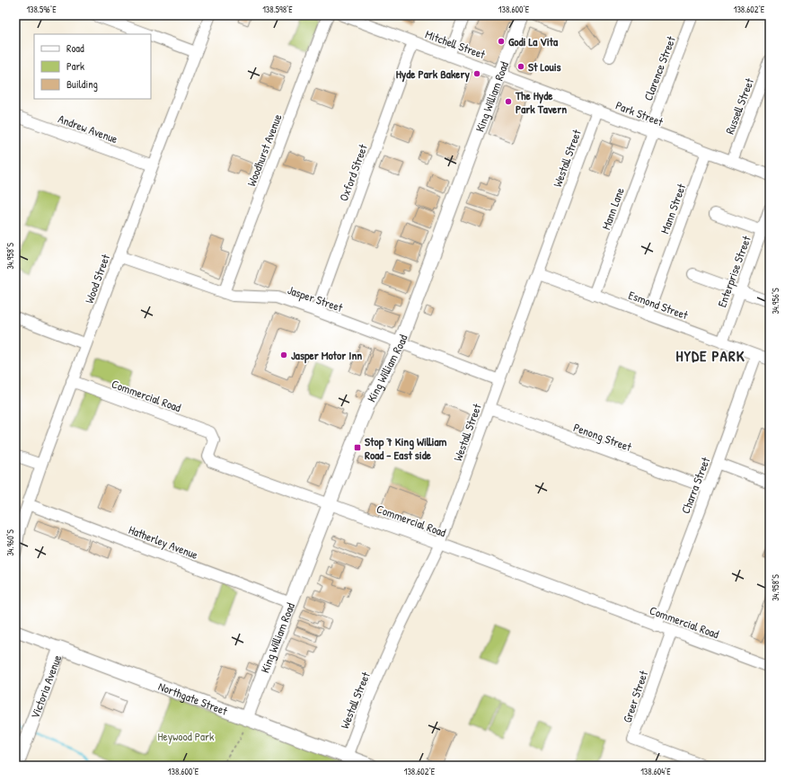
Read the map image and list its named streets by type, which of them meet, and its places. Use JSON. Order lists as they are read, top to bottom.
{
  "streets": {
    "main road": ["King William Road", "Victoria Avenue", "Northgate Street"],
    "street": [
      "Mitchell Street",
      "Clarence Street",
      "Russell Street",
      "Park Street",
      "Andrew Avenue",
      "Woodhurst Avenue",
      "Westall Street",
      "Oxford Street",
      "Mann Lane",
      "Mann Street",
      "Enterprise Street",
      "Wood Street",
      "Jasper Street",
      "Esmond Street",
      "Commercial Road",
      "Penong Street",
      "Charra Street",
      "Hatherley Avenue",
      "Greer Street"
    ]
  },
  "crossings": [
    ["Mitchell Street", "King William Road"],
    ["Mitchell Street", "Park Street"],
    ["Mitchell Street", "Oxford Street"],
    ["Clarence Street", "Park Street"],
    ["Clarence Street", "Mann Lane"],
    ["King William Road", "Park Street"],
    ["King William Road", "Jasper Street"],
    ["King William Road", "Commercial Road"],
    ["King William Road", "Hatherley Avenue"],
    ["King William Road", "Northgate Street"],
    ["Russell Street", "Park Street"],
    ["Park Street", "Westall Street"],
    ["Park Street", "Mann Lane"],
    ["Park Street", "Mann Street"],
    ["Andrew Avenue", "Wood Street"],
    ["Woodhurst Avenue", "Jasper Street"],
    ["Westall Street", "Jasper Street"],
    ["Westall Street", "Esmond Street"],
    ["Westall Street", "Commercial Road"],
    ["Westall Street", "Penong Street"],
    ["Westall Street", "Northgate Street"],
    ["Oxford Street", "Jasper Street"],
    ["Mann Lane", "Esmond Street"],
    ["Mann Street", "Esmond Street"],
    ["Enterprise Street", "Esmond Street"],
    ["Wood Street", "Jasper Street"],
    ["Wood Street", "Commercial Road"],
    ["Wood Street", "Hatherley Avenue"],
    ["Esmond Street", "Charra Street"],
    ["Commercial Road", "Charra Street"],
    ["Commercial Road", "Greer Street"],
    ["Penong Street", "Charra Street"],
    ["Victoria Avenue", "Northgate Street"]
  ],
  "districts": ["HYDE PARK"],
  "parks": ["Heywood Park"],
  "places": {
    "other": [
      "Godi La Vita",
      "St Louis",
      "Hyde Park Bakery",
      "The Hyde Park Tavern",
      "Jasper Motor Inn"
    ],
    "transit": ["Stop 7 King William Road - East side"]
  },
  "legend": ["Road", "Park", "Building"],
  "coordinates": [
    "138.596°E",
    "138.598°E",
    "138.600°E",
    "138.602°E",
    "34.958°S",
    "34.956°S",
    "34.960°S",
    "138.604°E"
  ]
}
